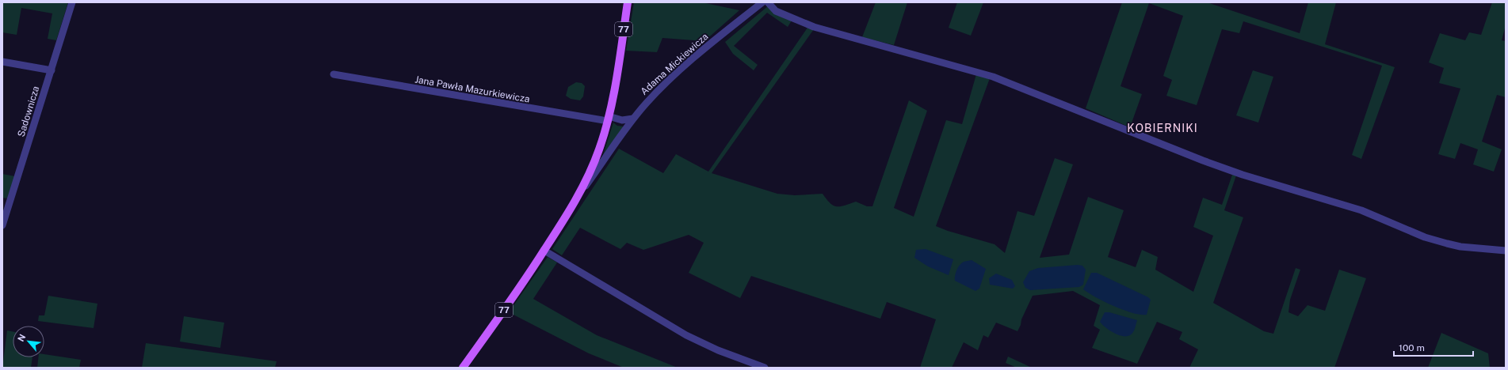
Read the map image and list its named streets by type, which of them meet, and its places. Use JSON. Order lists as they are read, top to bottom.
{
  "streets": {
    "main road": ["77", "Adama Mickiewicza"],
    "street": ["Jana Pawła Mazurkiewicza", "Sadownicza"]
  },
  "crossings": [
    ["77", "Adama Mickiewicza"],
    ["77", "Jana Pawła Mazurkiewicza"],
    ["Adama Mickiewicza", "Jana Pawła Mazurkiewicza"]
  ],
  "districts": ["KOBIERNIKI"],
  "scale_bar": "100 m",
  "north": "top left"
}
